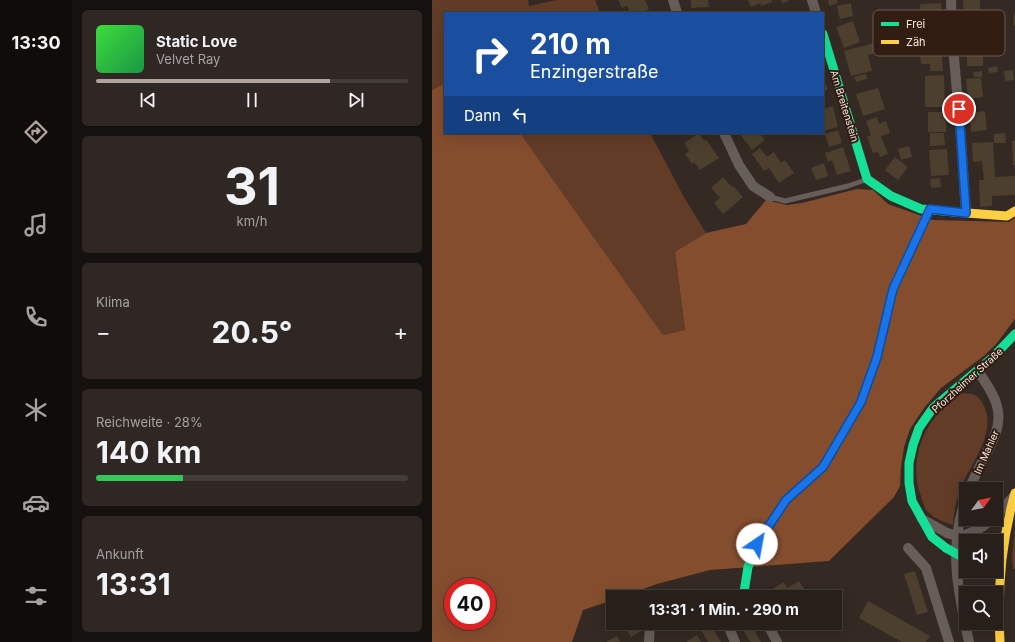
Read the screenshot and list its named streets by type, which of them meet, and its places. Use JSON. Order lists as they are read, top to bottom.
{
  "streets": {
    "street": ["Am Breitenstein", "Pforzheimer Straße", "Im Mahler"]
  },
  "crossings": [
    ["Pforzheimer Straße", "Im Mahler"]
  ],
  "legend": ["Frei", "Zäh"],
  "north": "top right",
  "page": {
    "tabs": "13:30",
    "turn": ["210 m", "Enzingerstraße"],
    "song": ["Static Love", "Velvet Ray"],
    "then": "Dann",
    "tile": [
      ["31", "km/h"],
      "Klima",
      ["Reichweite · 28%", "140 km"],
      ["Ankunft", "13:31"]
    ],
    "heat": ["−", "20.5°", "+"],
    "limit": "40",
    "trip": "13:31 · 1 Min. · 290 m"
  }
}
